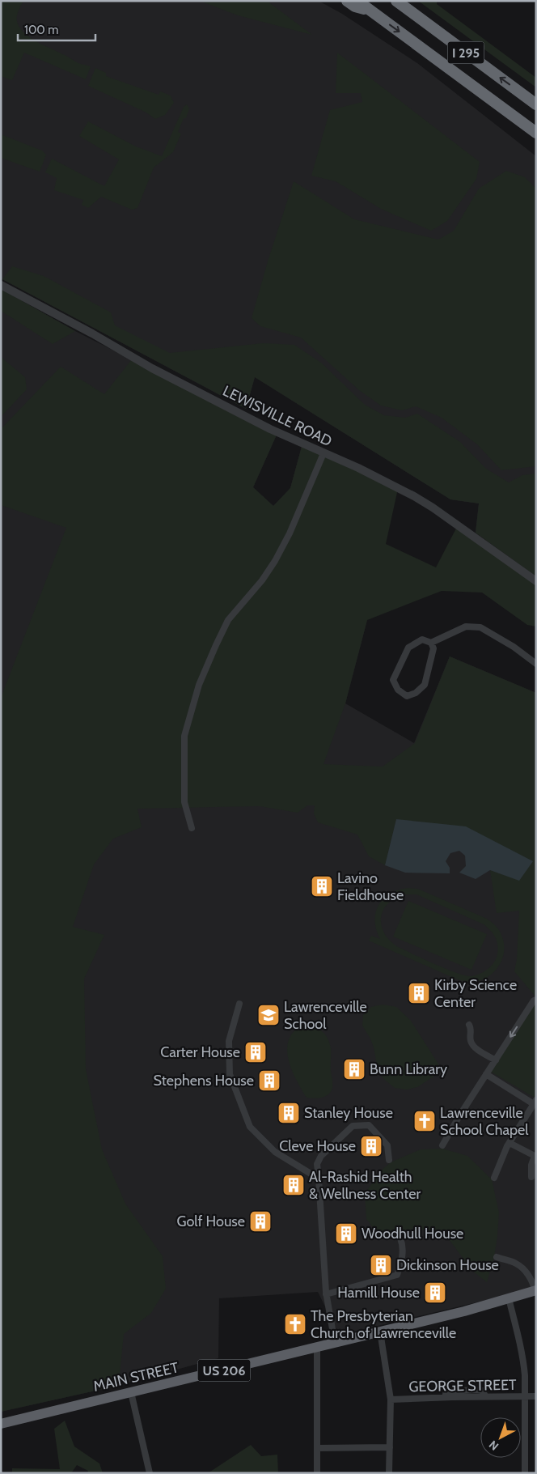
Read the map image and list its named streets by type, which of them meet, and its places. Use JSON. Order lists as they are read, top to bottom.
{
  "streets": {
    "highway": ["I 295", "US 206", "MAIN STREET"],
    "street": ["LEWISVILLE ROAD", "GEORGE STREET"]
  },
  "places": {
    "building": [
      "Lavino Fieldhouse",
      "Kirby Science Center",
      "Carter House",
      "Bunn Library",
      "Stephens House",
      "Stanley House",
      "Cleve House",
      "Al-Rashid Health & Wellness Center",
      "Golf House",
      "Woodhull House",
      "Dickinson House",
      "Hamill House"
    ],
    "school or university": ["Lawrenceville School"],
    "church": ["Lawrenceville School Chapel", "The Presbyterian Church of Lawrenceville"]
  },
  "scale_bar": "100 m",
  "north": "bottom left"
}
